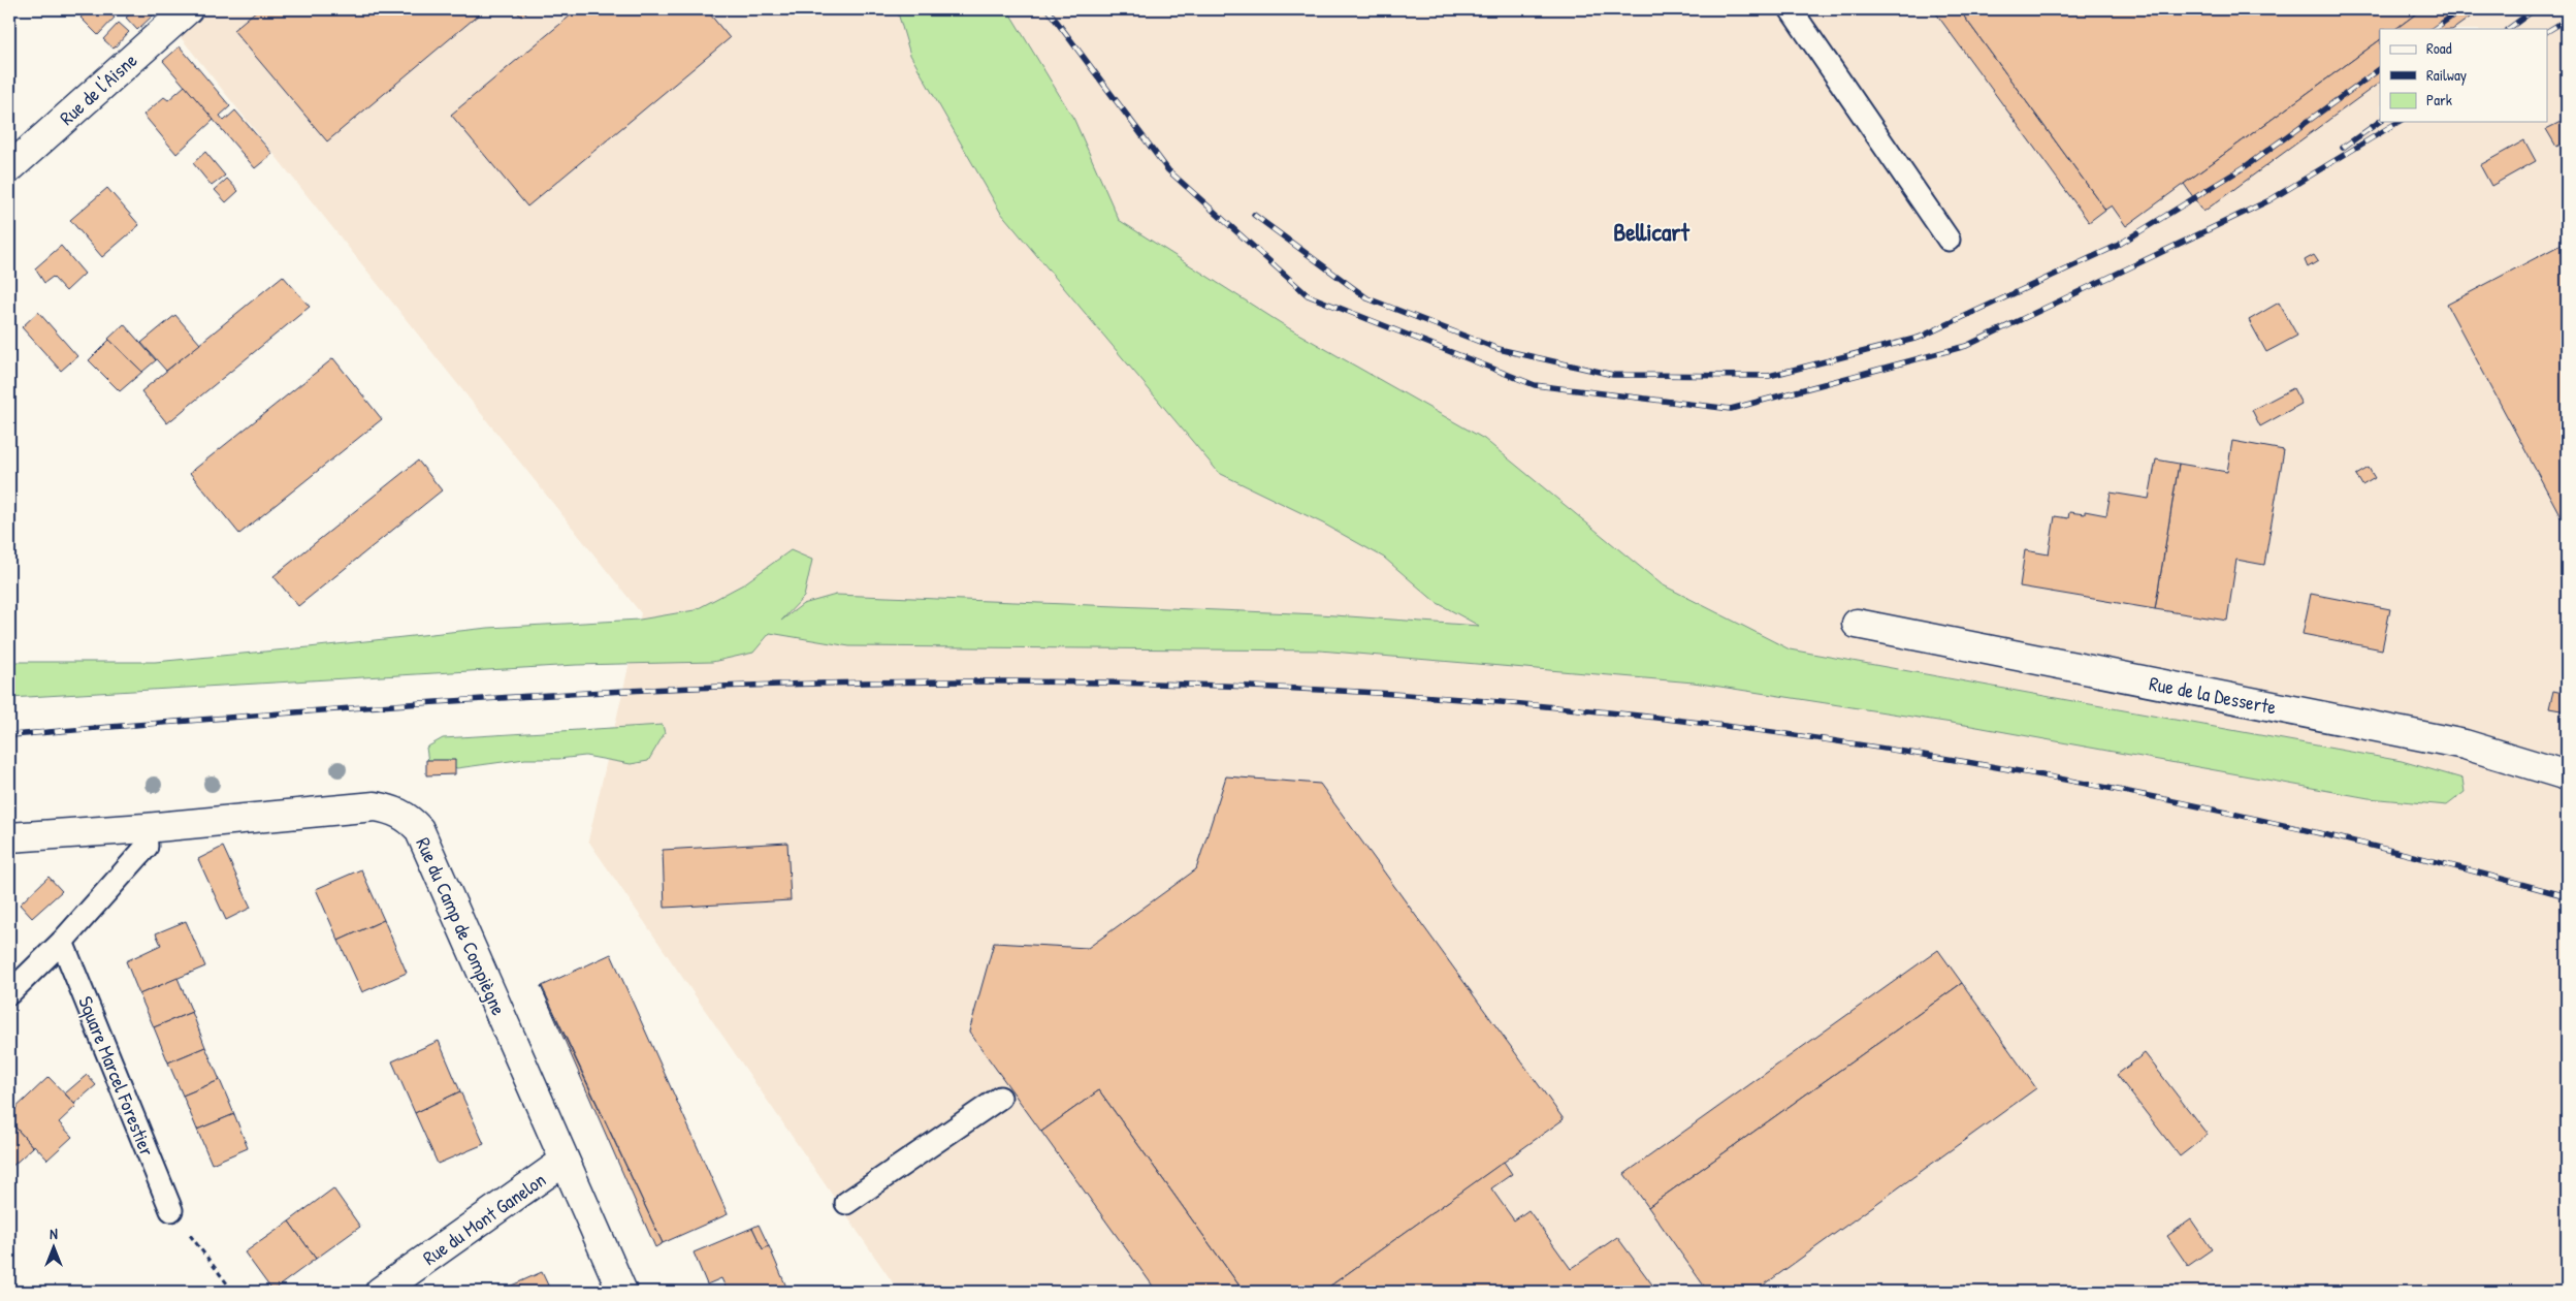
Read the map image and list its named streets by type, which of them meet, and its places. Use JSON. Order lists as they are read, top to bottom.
{
  "streets": {
    "street": [
      "Rue de l'Aisne",
      "Rue de la Desserte",
      "Rue du Camp de Compiègne",
      "Rue du Mont Ganelon"
    ],
    "lane": ["Square Marcel Forestier"]
  },
  "crossings": [
    ["Rue du Camp de Compiègne", "Rue du Mont Ganelon"]
  ],
  "districts": ["Bellicart"],
  "legend": ["Road", "Railway", "Park"],
  "north": "top"
}
